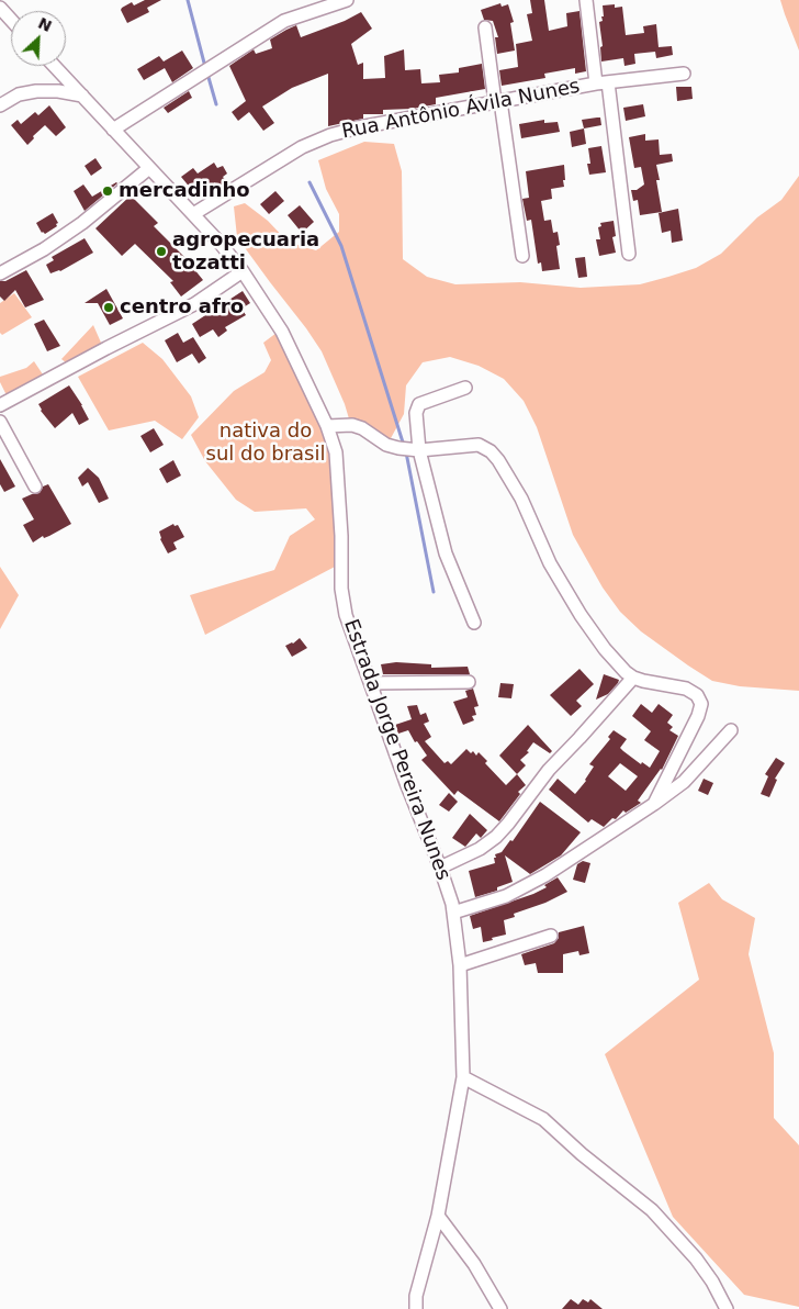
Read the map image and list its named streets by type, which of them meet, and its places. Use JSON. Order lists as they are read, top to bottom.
{
  "streets": {
    "street": ["Rua Antônio Ávila Nunes", "Estrada Jorge Pereira Nunes"]
  },
  "crossings": [
    ["Rua Antônio Ávila Nunes", "Estrada Jorge Pereira Nunes"]
  ],
  "parks": ["nativa do sul do brasil"],
  "places": ["mercadinho", "agropecuaria tozatti", "centro afro"],
  "north": "top right"
}
